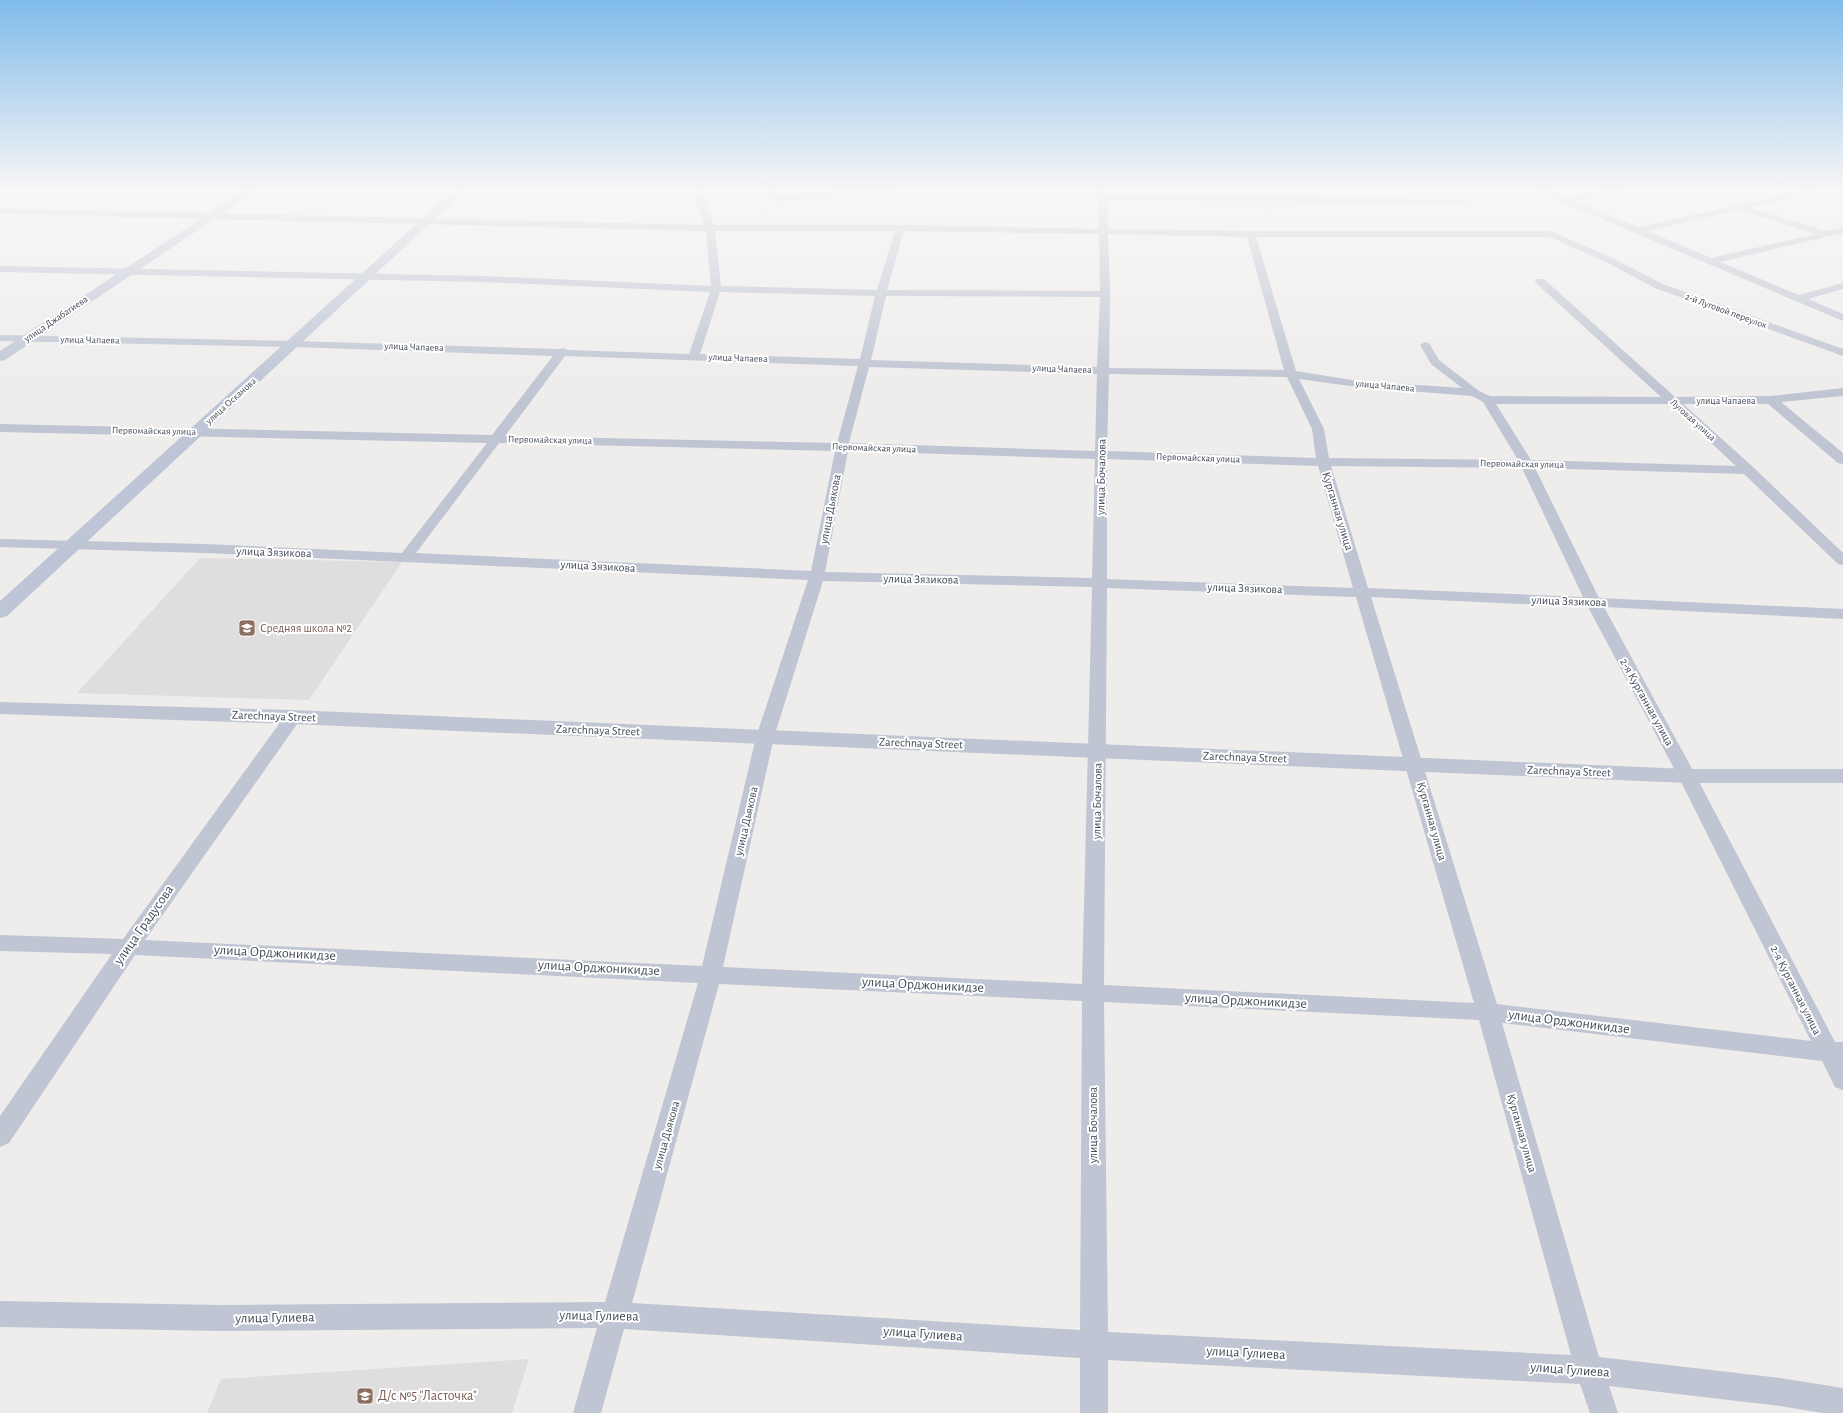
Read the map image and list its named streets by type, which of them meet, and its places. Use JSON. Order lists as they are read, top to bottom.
{
  "streets": {
    "main road": ["улица Джабагиева", "улица Осканова"],
    "street": [
      "2-й Луговой переулок",
      "улица Чапаева",
      "Луговая улица",
      "Первомайская улица",
      "улица Бочалова",
      "улица Дьякова",
      "Курганная улица",
      "улица Зязикова",
      "2-я Курганная улица",
      "Zarechnaya Street",
      "улица Градусова",
      "улица Орджоникидзе",
      "улица Гулиева"
    ]
  },
  "crossings": [
    ["улица Джабагиева", "улица Чапаева"],
    ["улица Чапаева", "улица Осканова"],
    ["улица Чапаева", "Луговая улица"],
    ["улица Чапаева", "улица Бочалова"],
    ["улица Чапаева", "улица Дьякова"],
    ["улица Чапаева", "Курганная улица"],
    ["улица Чапаева", "2-я Курганная улица"],
    ["улица Осканова", "Первомайская улица"],
    ["улица Осканова", "улица Зязикова"],
    ["Луговая улица", "Первомайская улица"],
    ["Первомайская улица", "улица Бочалова"],
    ["Первомайская улица", "улица Дьякова"],
    ["Первомайская улица", "Курганная улица"],
    ["Первомайская улица", "2-я Курганная улица"],
    ["улица Бочалова", "улица Зязикова"],
    ["улица Бочалова", "Zarechnaya Street"],
    ["улица Бочалова", "улица Орджоникидзе"],
    ["улица Бочалова", "улица Гулиева"],
    ["улица Дьякова", "улица Зязикова"],
    ["улица Дьякова", "Zarechnaya Street"],
    ["улица Дьякова", "улица Орджоникидзе"],
    ["улица Дьякова", "улица Гулиева"],
    ["Курганная улица", "улица Зязикова"],
    ["Курганная улица", "Zarechnaya Street"],
    ["Курганная улица", "улица Орджоникидзе"],
    ["Курганная улица", "улица Гулиева"],
    ["улица Зязикова", "2-я Курганная улица"],
    ["2-я Курганная улица", "Zarechnaya Street"],
    ["2-я Курганная улица", "улица Орджоникидзе"],
    ["Zarechnaya Street", "улица Градусова"],
    ["улица Градусова", "улица Орджоникидзе"]
  ],
  "places": {
    "school or university": ["Средняя школа №2", "Д/с №5 \"Ласточка\""]
  }
}
